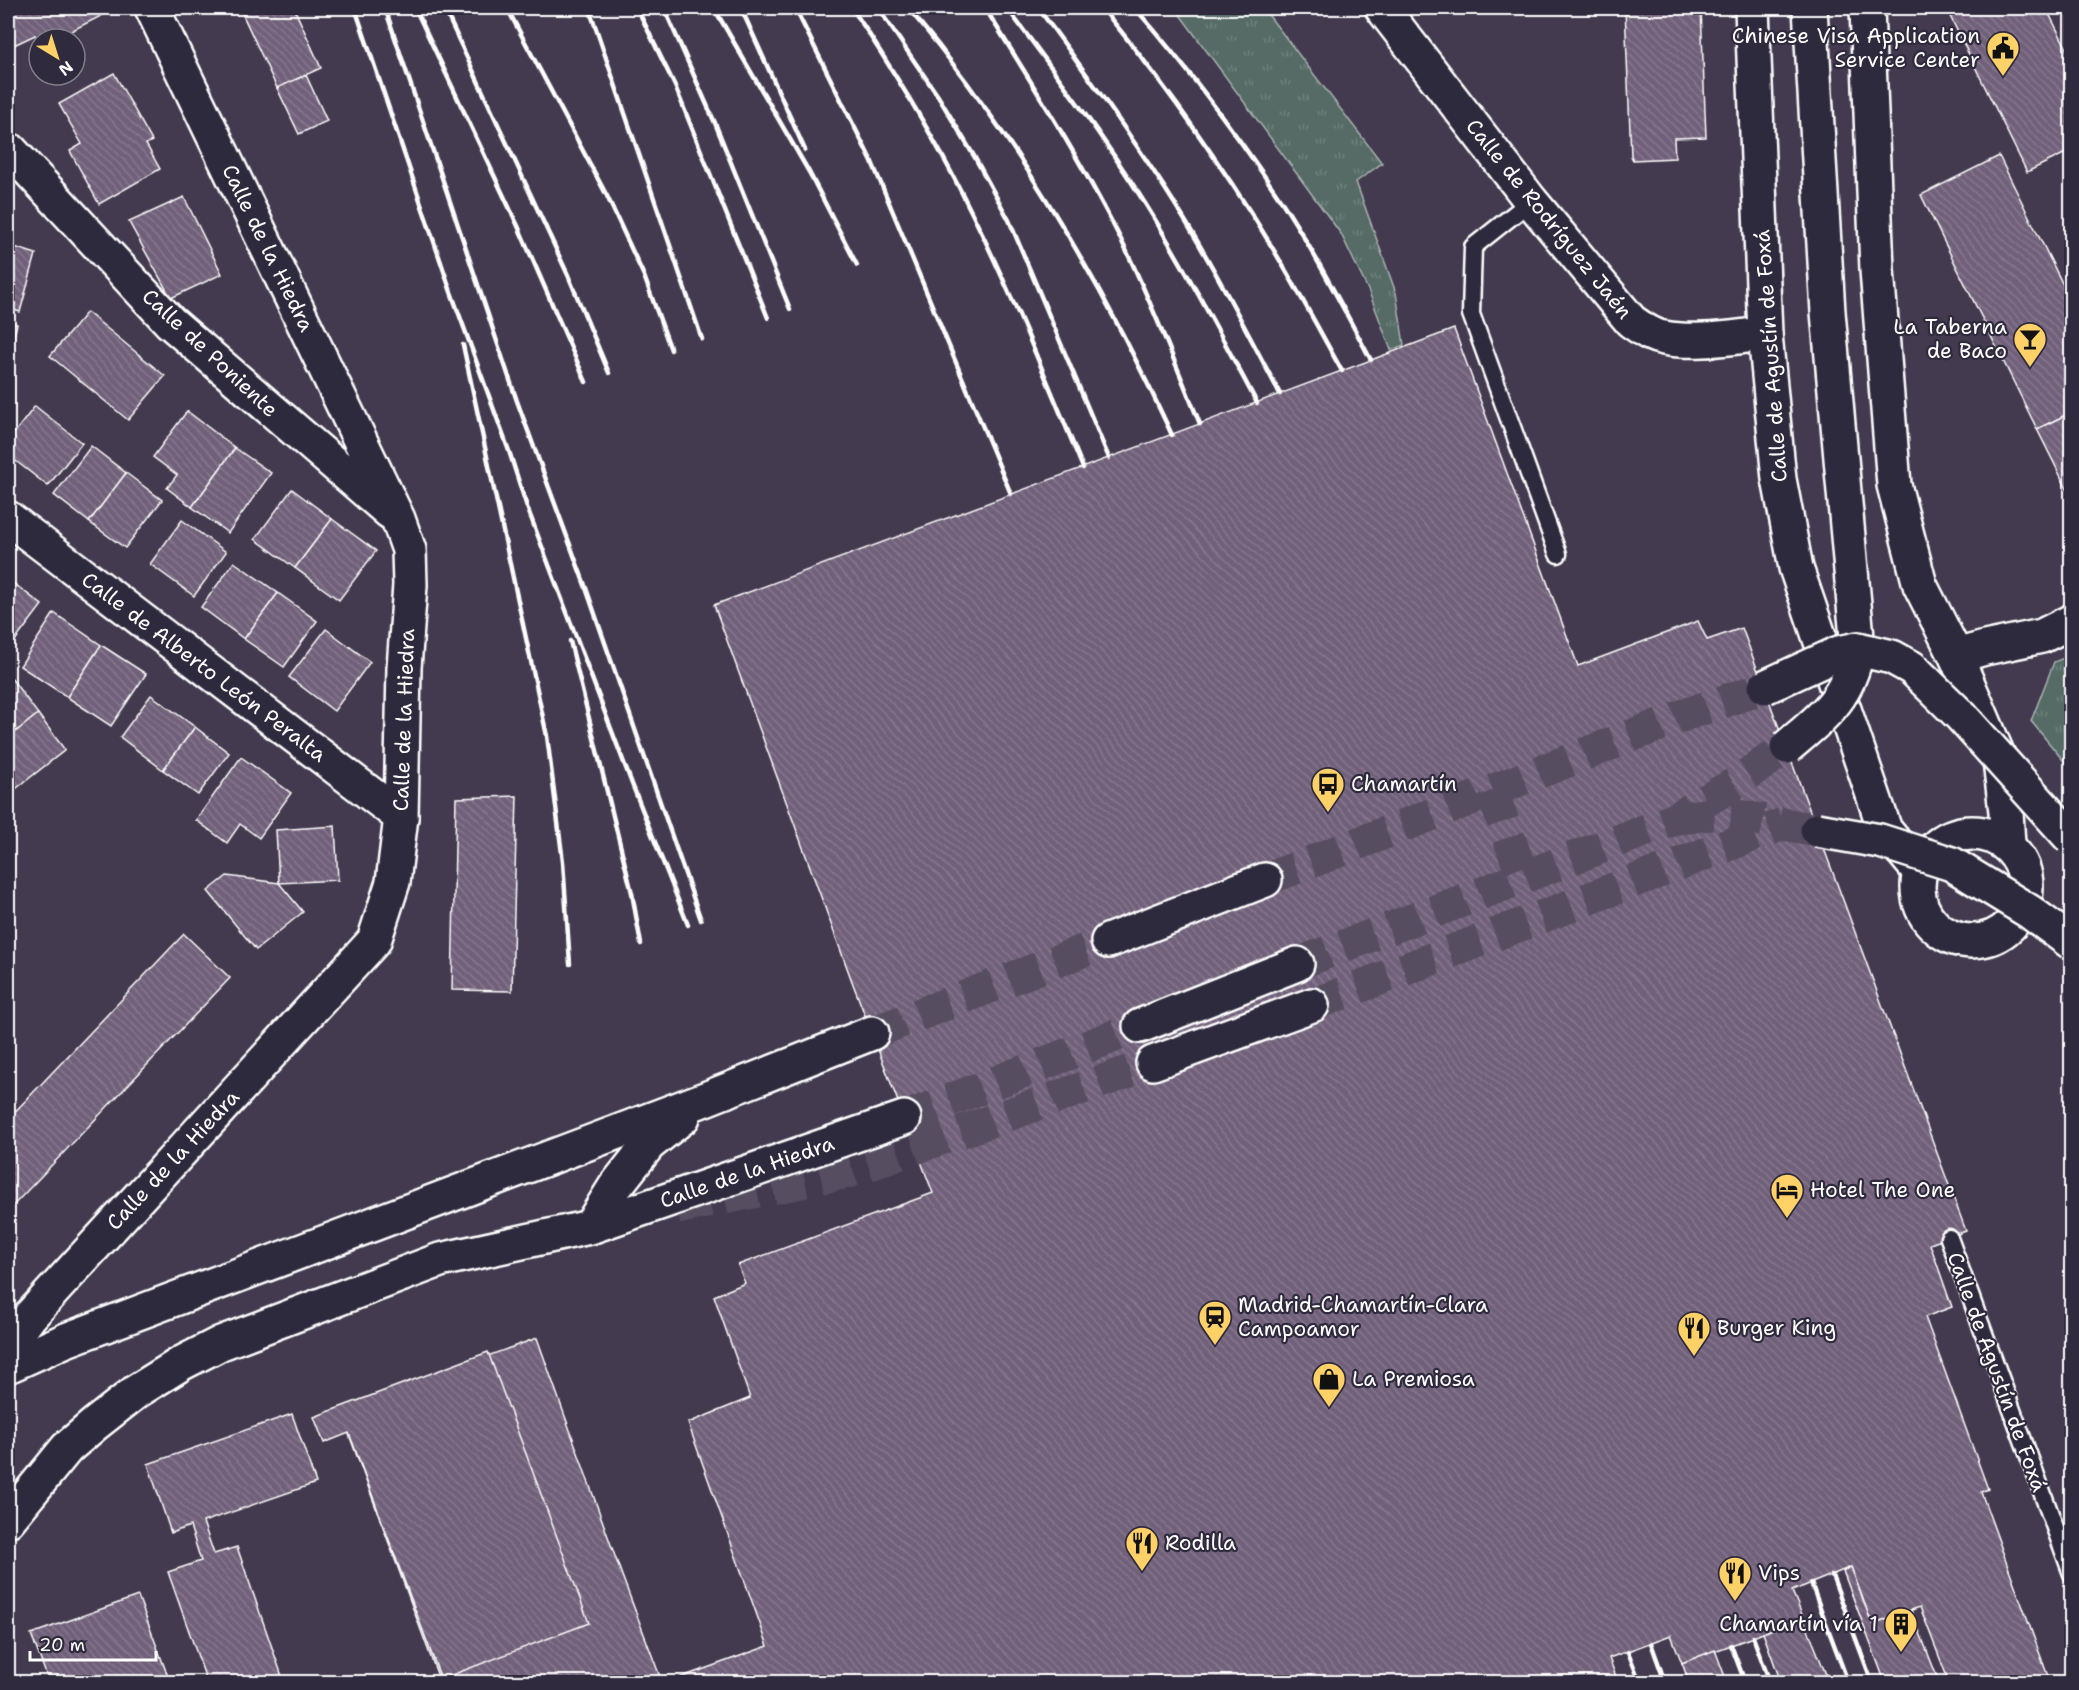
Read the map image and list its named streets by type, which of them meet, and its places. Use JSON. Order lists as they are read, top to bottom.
{
  "streets": {
    "street": [
      "Calle de Rodríguez Jaén",
      "Calle de la Hiedra",
      "Calle de Poniente",
      "Calle de Agustín de Foxá",
      "Calle de Alberto León Peralta"
    ]
  },
  "crossings": [
    ["Calle de Rodríguez Jaén", "Calle de Agustín de Foxá"],
    ["Calle de la Hiedra", "Calle de Poniente"],
    ["Calle de la Hiedra", "Calle de Alberto León Peralta"]
  ],
  "places": {
    "public building": ["Chinese Visa Application Service Center"],
    "bar": ["La Taberna de Baco"],
    "bus stop": ["Chamartín"],
    "hotel": ["Hotel The One"],
    "station": ["Madrid-Chamartín-Clara Campoamor"],
    "restaurant": ["Burger King", "Rodilla", "Vips"],
    "shop": ["La Premiosa"],
    "building": ["Chamartín vía 1"]
  },
  "scale_bar": "20 m",
  "north": "bottom right"
}
